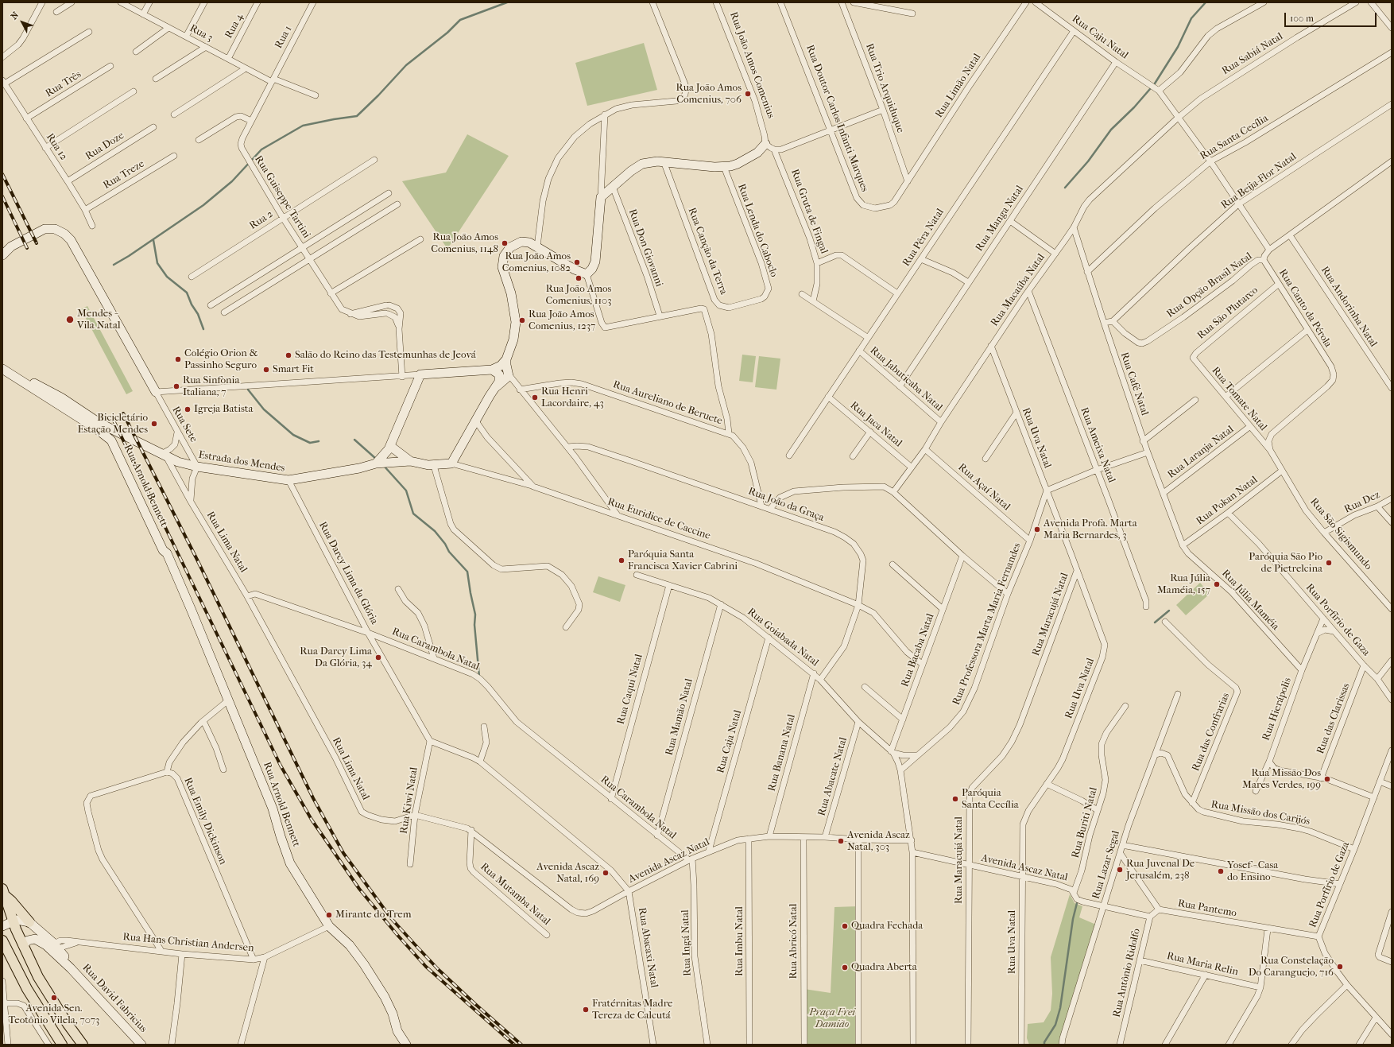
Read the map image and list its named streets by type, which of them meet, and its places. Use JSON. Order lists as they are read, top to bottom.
{
  "streets": {
    "street": [
      "Rua 4",
      "Rua 3",
      "Rua 1",
      "Rua Caju Natal",
      "Rua Sabiá Natal",
      "Rua João Amos Comenius",
      "Rua Três",
      "Rua Limão Natal",
      "Rua Trio Arquiduque",
      "Rua Doutor Carlos Infanti Marques",
      "Rua Santa Cecília",
      "Rua Doze",
      "Rua 12",
      "Rua Treze",
      "Rua Beija-Flor Natal",
      "Rua Guiseppe Tartini",
      "Rua Gruta de Fingal",
      "Rua Manga Natal",
      "Rua 2",
      "Rua Lenda do Caboclo",
      "Rua Pêra Natal",
      "Rua Don Giovanni",
      "Rua Canção da Terra",
      "Rua Opção Brasil Natal",
      "Rua Macaúba Natal",
      "Rua Andorinha Natal",
      "Rua Canto da Pérola",
      "Rua São Plutarco",
      "Rua Jabuticaba Natal",
      "Rua Café Natal",
      "Rua Tomate Natal",
      "Rua Aureliano de Beruete",
      "Rua Sete",
      "Rua Jaca Natal",
      "Rua Uva Natal",
      "Rua Ameixa Natal",
      "Rua Laranja Natal",
      "Estrada dos Mendes",
      "Rua Arnold Bennett",
      "Rua Açaí Natal",
      "Rua Pokan Natal",
      "Rua Dez",
      "Rua João da Graça",
      "Rua Euridice de Caccine",
      "Rua São Sigismundo",
      "Rua Lima Natal",
      "Rua Darcy Lima da Glória",
      "Rua Júlia Maméia",
      "Rua Maracujá Natal",
      "Rua Porfírio de Gaza",
      "Rua Professora Marta Maria Fernandes",
      "Rua Goiabada Natal",
      "Rua Carambola Natal",
      "Rua Bacaba Natal",
      "Rua Caqui Natal",
      "Rua Hierápolis",
      "Rua Mamão Natal",
      "Rua das Clarissas",
      "Rua das Confrarias",
      "Rua Caja Natal",
      "Rua Banana Natal",
      "Rua Abacate Natal",
      "Rua Kiwi Natal",
      "Rua Missão dos Carijós",
      "Rua Emily Dickinson",
      "Rua Buriti Natal",
      "Avenida Ascaz Natal",
      "Rua Lazar Segal",
      "Rua Mutamba Natal",
      "Rua Pantemo",
      "Rua Imbu Natal",
      "Rua Abricó Natal",
      "Rua Hans Christian Andersen",
      "Rua Ingá Natal",
      "Rua Abacaxi Natal",
      "Rua Maria Relin",
      "Rua Antônio Ridolfo",
      "Rua David Fabricius"
    ]
  },
  "crossings": [
    ["Rua 4", "Rua 3"],
    ["Rua 3", "Rua 1"],
    ["Rua 3", "Rua Guiseppe Tartini"],
    ["Rua 1", "Rua Guiseppe Tartini"],
    ["Rua Caju Natal", "Rua Sabiá Natal"],
    ["Rua Caju Natal", "Rua Santa Cecília"],
    ["Rua Caju Natal", "Rua Beija-Flor Natal"],
    ["Rua Caju Natal", "Rua Manga Natal"],
    ["Rua Caju Natal", "Rua Pêra Natal"],
    ["Rua Caju Natal", "Rua Opção Brasil Natal"],
    ["Rua Caju Natal", "Rua Macaúba Natal"],
    ["Rua Sabiá Natal", "Rua Macaúba Natal"],
    ["Rua Três", "Rua 12"],
    ["Rua Limão Natal", "Rua Trio Arquiduque"],
    ["Rua Limão Natal", "Rua Doutor Carlos Infanti Marques"],
    ["Rua Trio Arquiduque", "Rua Doutor Carlos Infanti Marques"],
    ["Rua Santa Cecília", "Rua Café Natal"],
    ["Rua Doze", "Rua 12"],
    ["Rua 12", "Rua Treze"],
    ["Rua Beija-Flor Natal", "Rua Opção Brasil Natal"],
    ["Rua Guiseppe Tartini", "Rua 2"],
    ["Rua Manga Natal", "Rua Jabuticaba Natal"],
    ["Rua Lenda do Caboclo", "Rua Canção da Terra"],
    ["Rua Pêra Natal", "Rua Jabuticaba Natal"],
    ["Rua Pêra Natal", "Rua Jaca Natal"],
    ["Rua Opção Brasil Natal", "Rua Andorinha Natal"],
    ["Rua Opção Brasil Natal", "Rua Canto da Pérola"],
    ["Rua Macaúba Natal", "Rua Jabuticaba Natal"],
    ["Rua Macaúba Natal", "Rua Café Natal"],
    ["Rua Macaúba Natal", "Rua Jaca Natal"],
    ["Rua Macaúba Natal", "Rua Uva Natal"],
    ["Rua Macaúba Natal", "Rua Ameixa Natal"],
    ["Rua Macaúba Natal", "Rua Açaí Natal"],
    ["Rua Canto da Pérola", "Rua São Plutarco"],
    ["Rua Canto da Pérola", "Rua Tomate Natal"],
    ["Rua Canto da Pérola", "Rua São Sigismundo"],
    ["Rua São Plutarco", "Rua Tomate Natal"],
    ["Rua Café Natal", "Rua Laranja Natal"],
    ["Rua Café Natal", "Rua Pokan Natal"],
    ["Rua Café Natal", "Rua Júlia Maméia"],
    ["Rua Tomate Natal", "Rua Laranja Natal"],
    ["Rua Tomate Natal", "Rua São Sigismundo"],
    ["Rua Aureliano de Beruete", "Rua João da Graça"],
    ["Rua Sete", "Estrada dos Mendes"],
    ["Rua Uva Natal", "Rua Maracujá Natal"],
    ["Rua Uva Natal", "Rua Professora Marta Maria Fernandes"],
    ["Rua Uva Natal", "Avenida Ascaz Natal"],
    ["Estrada dos Mendes", "Rua Arnold Bennett"],
    ["Estrada dos Mendes", "Rua Euridice de Caccine"],
    ["Estrada dos Mendes", "Rua Lima Natal"],
    ["Estrada dos Mendes", "Rua Darcy Lima da Glória"],
    ["Rua Arnold Bennett", "Rua Hans Christian Andersen"],
    ["Rua Açaí Natal", "Rua Professora Marta Maria Fernandes"],
    ["Rua Pokan Natal", "Rua São Sigismundo"],
    ["Rua Pokan Natal", "Rua Júlia Maméia"],
    ["Rua Pokan Natal", "Rua Porfírio de Gaza"],
    ["Rua Dez", "Rua São Sigismundo"],
    ["Rua João da Graça", "Rua Euridice de Caccine"],
    ["Rua João da Graça", "Rua Goiabada Natal"],
    ["Rua Euridice de Caccine", "Rua Bacaba Natal"],
    ["Rua Lima Natal", "Rua Carambola Natal"],
    ["Rua Lima Natal", "Rua Kiwi Natal"],
    ["Rua Darcy Lima da Glória", "Rua Carambola Natal"],
    ["Rua Darcy Lima da Glória", "Rua Kiwi Natal"],
    ["Rua Darcy Lima da Glória", "Avenida Ascaz Natal"],
    ["Rua Júlia Maméia", "Rua Hierápolis"],
    ["Rua Maracujá Natal", "Avenida Ascaz Natal"],
    ["Rua Porfírio de Gaza", "Rua Hierápolis"],
    ["Rua Porfírio de Gaza", "Rua das Clarissas"],
    ["Rua Porfírio de Gaza", "Rua Missão dos Carijós"],
    ["Rua Porfírio de Gaza", "Rua Pantemo"],
    ["Rua Professora Marta Maria Fernandes", "Rua Goiabada Natal"],
    ["Rua Goiabada Natal", "Rua Bacaba Natal"],
    ["Rua Goiabada Natal", "Rua Caqui Natal"],
    ["Rua Goiabada Natal", "Rua Mamão Natal"],
    ["Rua Goiabada Natal", "Rua Caja Natal"],
    ["Rua Goiabada Natal", "Rua Banana Natal"],
    ["Rua Goiabada Natal", "Rua Abacate Natal"],
    ["Rua Carambola Natal", "Rua Caqui Natal"],
    ["Rua Carambola Natal", "Rua Mamão Natal"],
    ["Rua Carambola Natal", "Avenida Ascaz Natal"],
    ["Rua Carambola Natal", "Rua Ingá Natal"],
    ["Rua das Confrarias", "Rua Missão dos Carijós"],
    ["Rua Caja Natal", "Avenida Ascaz Natal"],
    ["Rua Banana Natal", "Avenida Ascaz Natal"],
    ["Rua Abacate Natal", "Avenida Ascaz Natal"],
    ["Rua Kiwi Natal", "Avenida Ascaz Natal"],
    ["Rua Missão dos Carijós", "Rua Lazar Segal"],
    ["Rua Emily Dickinson", "Rua Hans Christian Andersen"],
    ["Rua Buriti Natal", "Avenida Ascaz Natal"],
    ["Avenida Ascaz Natal", "Rua Lazar Segal"],
    ["Avenida Ascaz Natal", "Rua Imbu Natal"],
    ["Avenida Ascaz Natal", "Rua Abricó Natal"],
    ["Avenida Ascaz Natal", "Rua Ingá Natal"],
    ["Avenida Ascaz Natal", "Rua Abacaxi Natal"],
    ["Avenida Ascaz Natal", "Rua Antônio Ridolfo"],
    ["Rua Pantemo", "Rua Antônio Ridolfo"],
    ["Rua Hans Christian Andersen", "Rua David Fabricius"],
    ["Rua Maria Relin", "Rua Antônio Ridolfo"]
  ],
  "parks": ["Praça Frei Damião"],
  "places": [
    "Rua João Amos Comenius, 706",
    "Rua João Amos Comenius, 1148",
    "Rua João Amos Comenius, 1082",
    "Rua João Amos Comenius, 1103",
    "Mendes - Vila Natal",
    "Rua João Amos Comenius, 1237",
    "Salão do Reino das Testemunhas de Jeová",
    "Colégio Orion & Passinho Seguro",
    "Smart Fit",
    "Rua Sinfonia Italiana, 7",
    "Rua Henri Lacordaire, 43",
    "Igreja Batista",
    "Bicicletário Estação Mendes",
    "Avenida Profa. Marta Maria Bernardes, 3",
    "Paróquia Santa Francisca Xavier Cabrini",
    "Paróquia São Pio de Pietrelcina",
    "Rua Júlia Maméia, 157",
    "Rua Darcy Lima Da Glória, 34",
    "Rua Missão Dos Mares Verdes, 199",
    "Paróquia Santa Cecília",
    "Avenida Ascaz Natal, 303",
    "Rua Juvenal De Jerusalém, 238",
    "Yosef - Casa do Ensino",
    "Avenida Ascaz Natal, 169",
    "Mirante do Trem",
    "Quadra Fechada",
    "Rua Constelação Do Caranguejo, 716",
    "Quadra Aberta",
    "Avenida Sen. Teotônio Vilela, 7073",
    "Fratérnitas Madre Tereza de Calcutá"
  ],
  "scale_bar": "100 m",
  "north": "top left"
}
